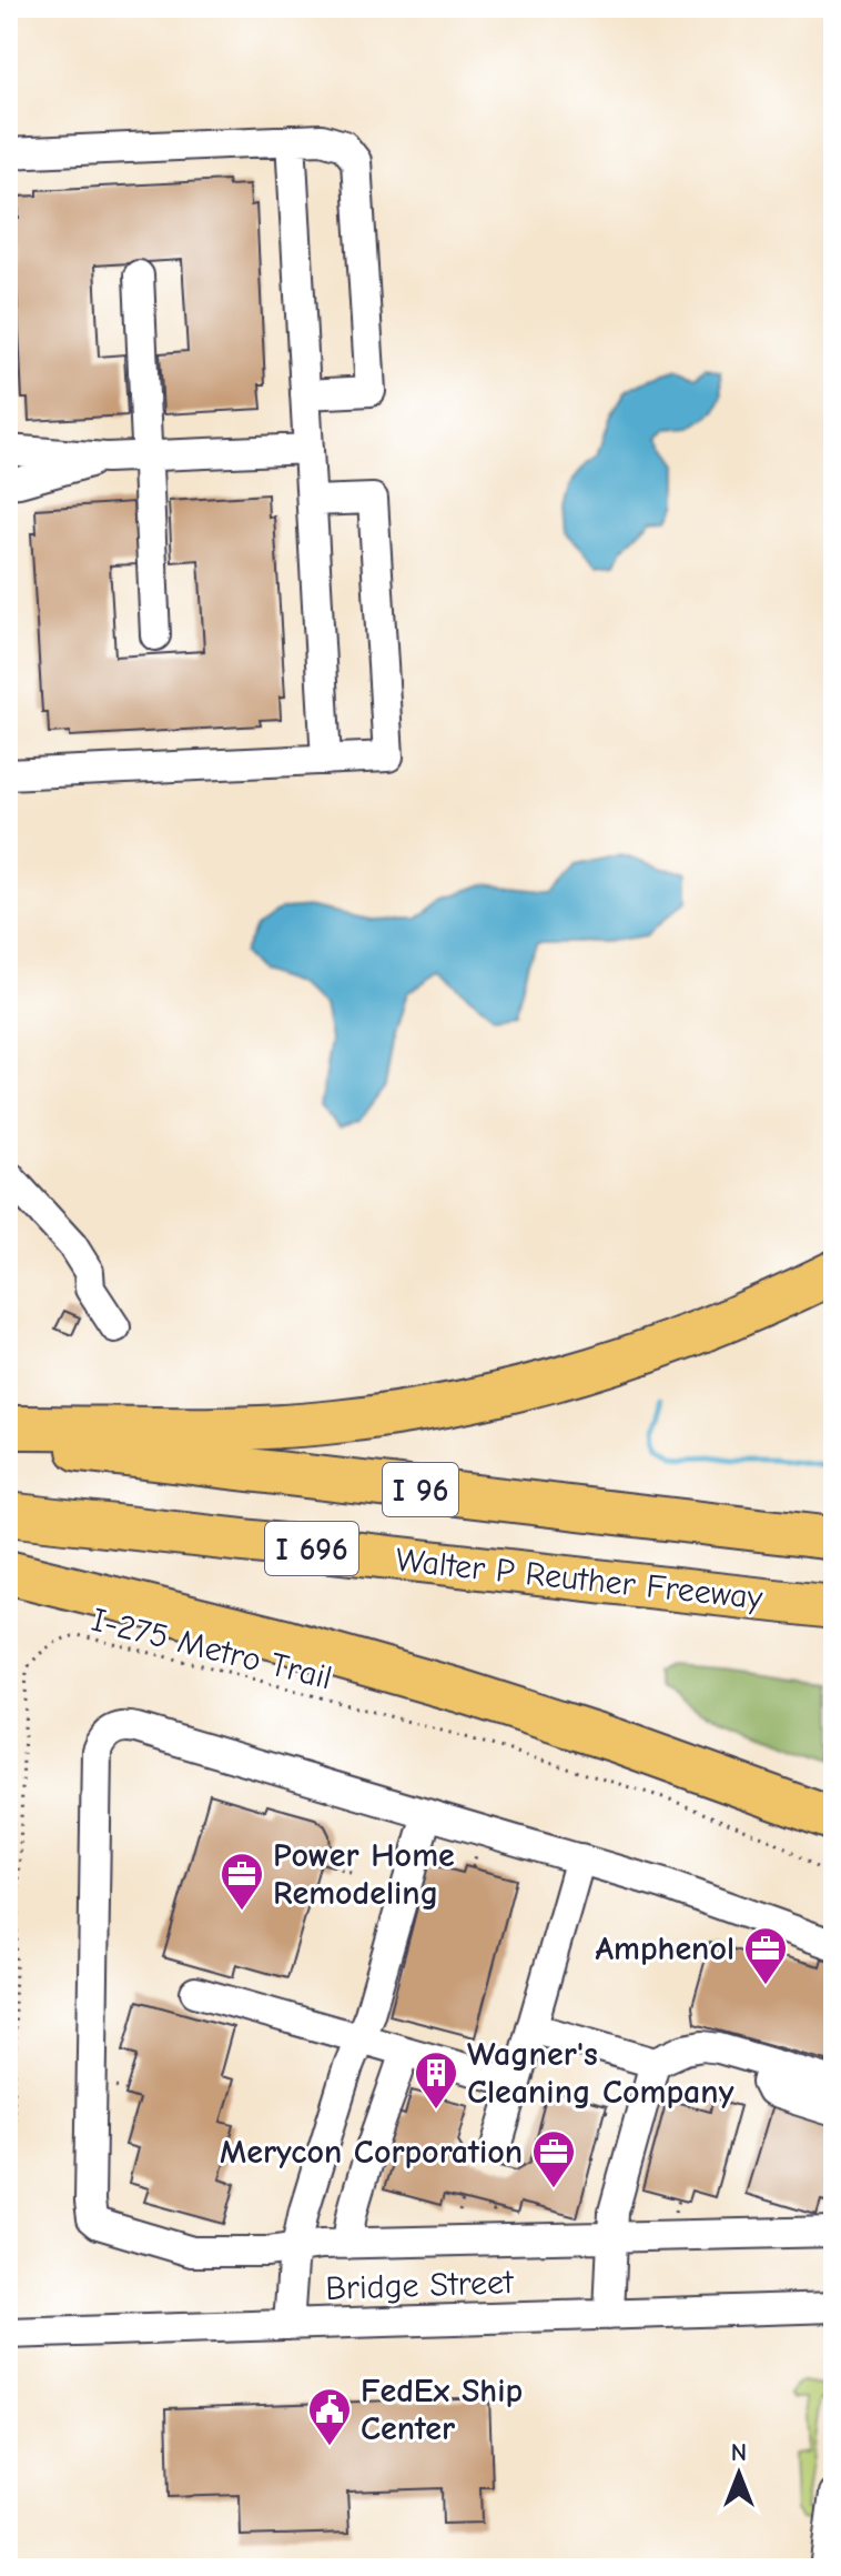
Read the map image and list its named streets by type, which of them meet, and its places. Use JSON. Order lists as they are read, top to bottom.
{
  "streets": {
    "highway": ["I 96", "I 696", "Walter P Reuther Freeway"],
    "street": ["Bridge Street"],
    "path": ["I-275 Metro Trail"]
  },
  "places": {
    "office": ["Power Home Remodeling", "Amphenol", "Merycon Corporation"],
    "building": ["Wagner's Cleaning Company"],
    "public building": ["FedEx Ship Center"]
  },
  "north": "top"
}
